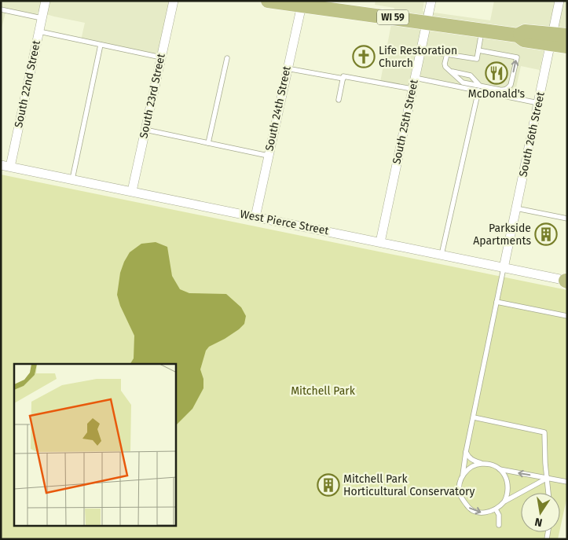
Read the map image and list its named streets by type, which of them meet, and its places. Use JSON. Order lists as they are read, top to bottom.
{
  "streets": {
    "main road": ["WI 59"],
    "street": [
      "South 22nd Street",
      "South 23rd Street",
      "South 24th Street",
      "South 25th Street",
      "South 26th Street",
      "West Pierce Street"
    ]
  },
  "crossings": [
    ["WI 59", "South 24th Street"],
    ["WI 59", "South 25th Street"],
    ["WI 59", "South 26th Street"],
    ["South 22nd Street", "West Pierce Street"],
    ["South 23rd Street", "West Pierce Street"],
    ["South 24th Street", "West Pierce Street"],
    ["South 25th Street", "West Pierce Street"],
    ["South 26th Street", "West Pierce Street"]
  ],
  "parks": ["Mitchell Park"],
  "places": {
    "church": ["Life Restoration Church"],
    "restaurant": ["McDonald's"],
    "building": ["Parkside Apartments", "Mitchell Park Horticultural Conservatory"]
  },
  "north": "bottom"
}
